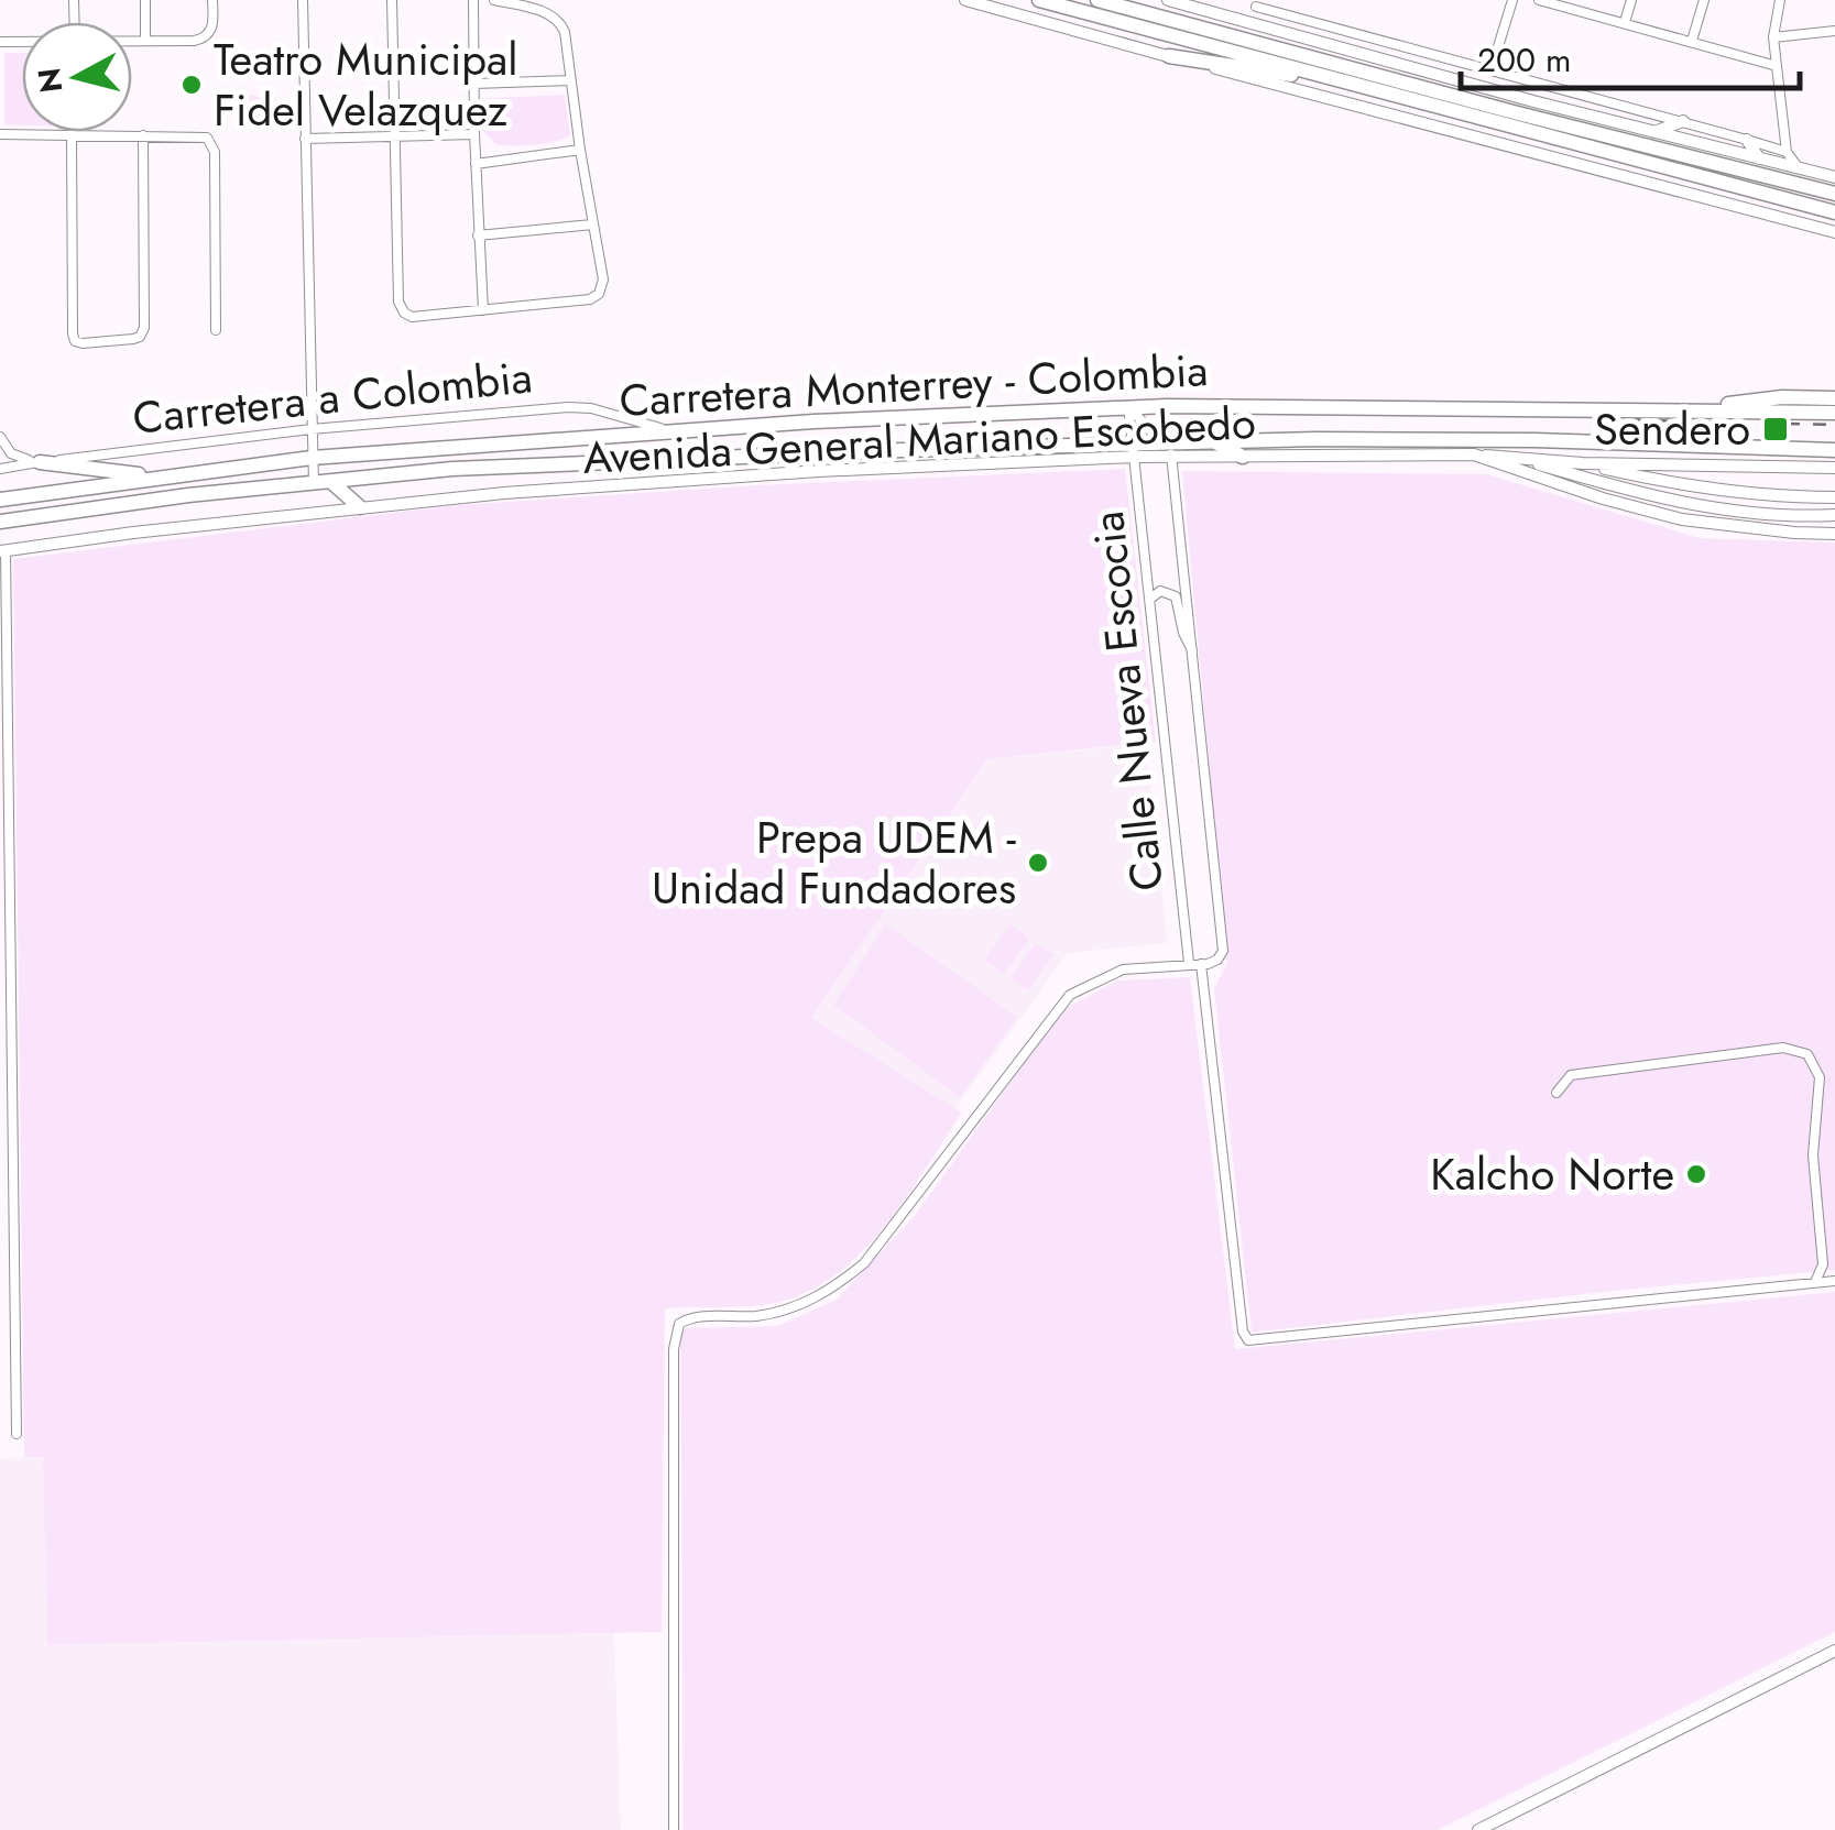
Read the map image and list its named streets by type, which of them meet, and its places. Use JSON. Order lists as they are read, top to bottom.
{
  "streets": {
    "main road": ["Carretera Monterrey - Colombia"],
    "street": ["Carretera a Colombia", "Avenida General Mariano Escobedo", "Calle Nueva Escocia"]
  },
  "crossings": [
    ["Carretera Monterrey - Colombia", "Carretera a Colombia"],
    ["Carretera Monterrey - Colombia", "Avenida General Mariano Escobedo"],
    ["Carretera Monterrey - Colombia", "Calle Nueva Escocia"],
    ["Avenida General Mariano Escobedo", "Calle Nueva Escocia"]
  ],
  "places": {
    "other": ["Teatro Municipal Fidel Velazquez", "Prepa UDEM - Unidad Fundadores", "Kalcho Norte"],
    "transit": ["Sendero"]
  },
  "scale_bar": "200 m",
  "north": "left"
}
